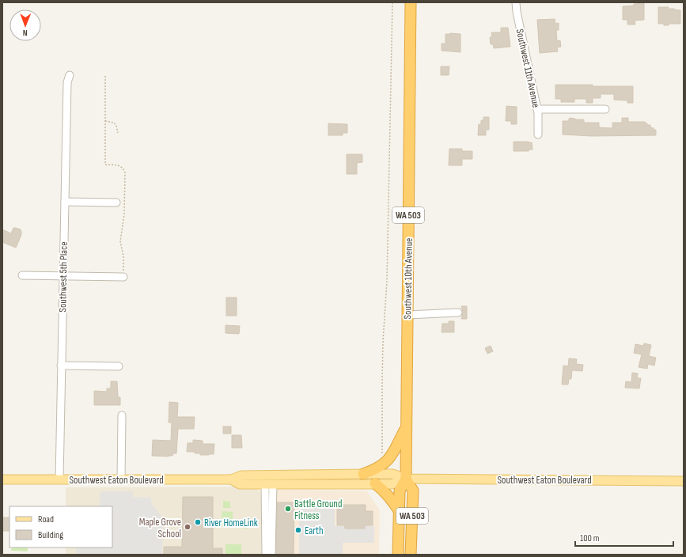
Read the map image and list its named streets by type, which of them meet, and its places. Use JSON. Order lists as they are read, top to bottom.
{
  "streets": {
    "highway": ["WA 503", "Southwest 10th Avenue"],
    "main road": ["Southwest Eaton Boulevard"],
    "street": ["Southwest 11th Avenue", "Southwest 5th Place"]
  },
  "crossings": [
    ["Southwest 5th Place", "Southwest Eaton Boulevard"],
    ["Southwest 10th Avenue", "Southwest Eaton Boulevard"]
  ],
  "places": [
    "Battle Ground Fitness",
    "River HomeLink",
    "Maple Grove School",
    "Earth"
  ],
  "legend": ["Road", "Building"],
  "scale_bar": "100 m",
  "north": "bottom"
}
